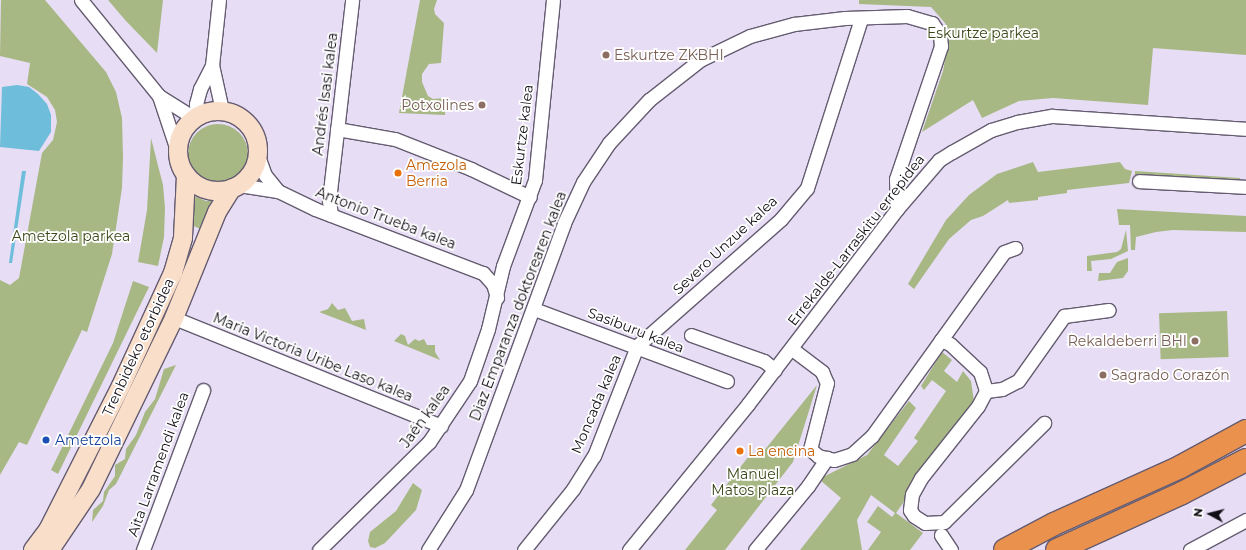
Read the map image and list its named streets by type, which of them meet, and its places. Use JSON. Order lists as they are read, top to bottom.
{
  "streets": {
    "street": [
      "Andrés Isasi kalea",
      "Eskurtze kalea",
      "Antonio Trueba kalea",
      "Errekalde-Larraskitu errepidea",
      "Severo Unzue kalea",
      "Diaz Emparanza doktorearen kalea",
      "Sasiburu kalea",
      "Trenbideko etorbidea",
      "Maria Victoria Uribe Laso kalea",
      "Moncada kalea",
      "Jaén kalea",
      "Aita Larramendi kalea"
    ]
  },
  "crossings": [
    ["Andrés Isasi kalea", "Antonio Trueba kalea"],
    ["Eskurtze kalea", "Jaén kalea"],
    ["Antonio Trueba kalea", "Trenbideko etorbidea"],
    ["Errekalde-Larraskitu errepidea", "Diaz Emparanza doktorearen kalea"],
    ["Severo Unzue kalea", "Diaz Emparanza doktorearen kalea"],
    ["Severo Unzue kalea", "Sasiburu kalea"],
    ["Severo Unzue kalea", "Moncada kalea"],
    ["Diaz Emparanza doktorearen kalea", "Sasiburu kalea"],
    ["Sasiburu kalea", "Moncada kalea"],
    ["Trenbideko etorbidea", "Maria Victoria Uribe Laso kalea"],
    ["Maria Victoria Uribe Laso kalea", "Jaén kalea"]
  ],
  "parks": ["Eskurtze parkea", "Ametzola parkea", "Manuel Matos plaza"],
  "places": [
    "Eskurtze ZKBHI",
    "Potxolines",
    "Amezola Berria",
    "Rekaldeberri BHI",
    "Sagrado Corazón",
    "Ametzola",
    "La encina"
  ],
  "north": "left"
}
